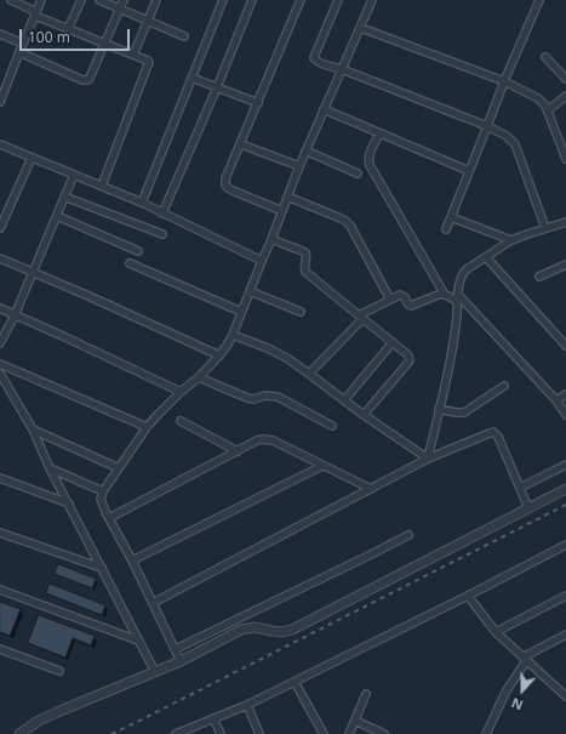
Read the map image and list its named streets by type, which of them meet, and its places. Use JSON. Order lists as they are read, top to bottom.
{
  "scale_bar": "100 m",
  "north": "bottom"
}
